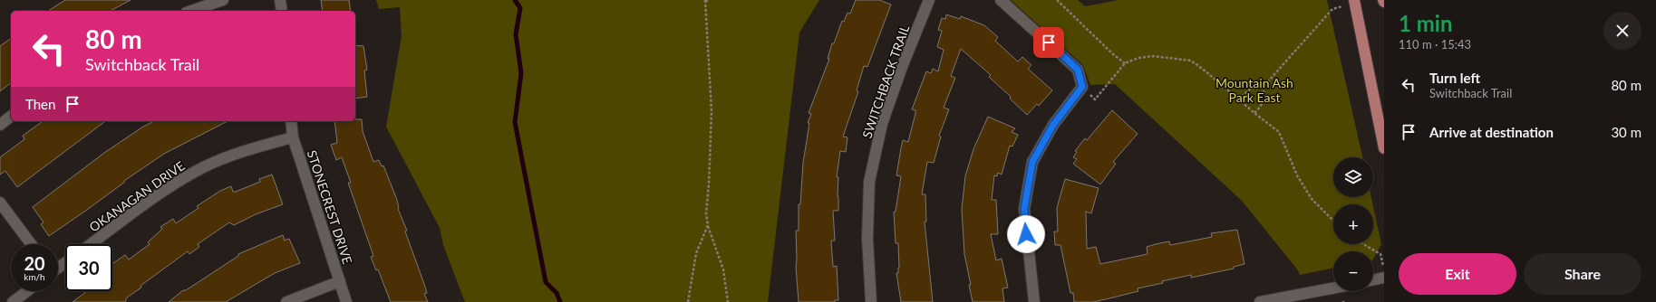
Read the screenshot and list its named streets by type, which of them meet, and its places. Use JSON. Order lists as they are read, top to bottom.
{
  "streets": {
    "street": ["SWITCHBACK TRAIL", "OKANAGAN DRIVE", "STONECREST DRIVE"]
  },
  "crossings": [
    ["OKANAGAN DRIVE", "STONECREST DRIVE"]
  ],
  "parks": ["Mountain Ash Park East"],
  "page": {
    "heading": ["1 min", "110 m · 15:43"],
    "turn": ["80 m", "Switchback Trail"],
    "list": [
      {
        "name": "Turn left",
        "note": "Switchback Trail",
        "value": "80 m"
      },
      {
        "name": "Arrive at destination",
        "value": "30 m"
      }
    ],
    "then": "Then",
    "map_buttons": ["+", "−"],
    "speed": "20 km/h",
    "limit": "30",
    "buttons": ["Exit", "Share"]
  }
}
